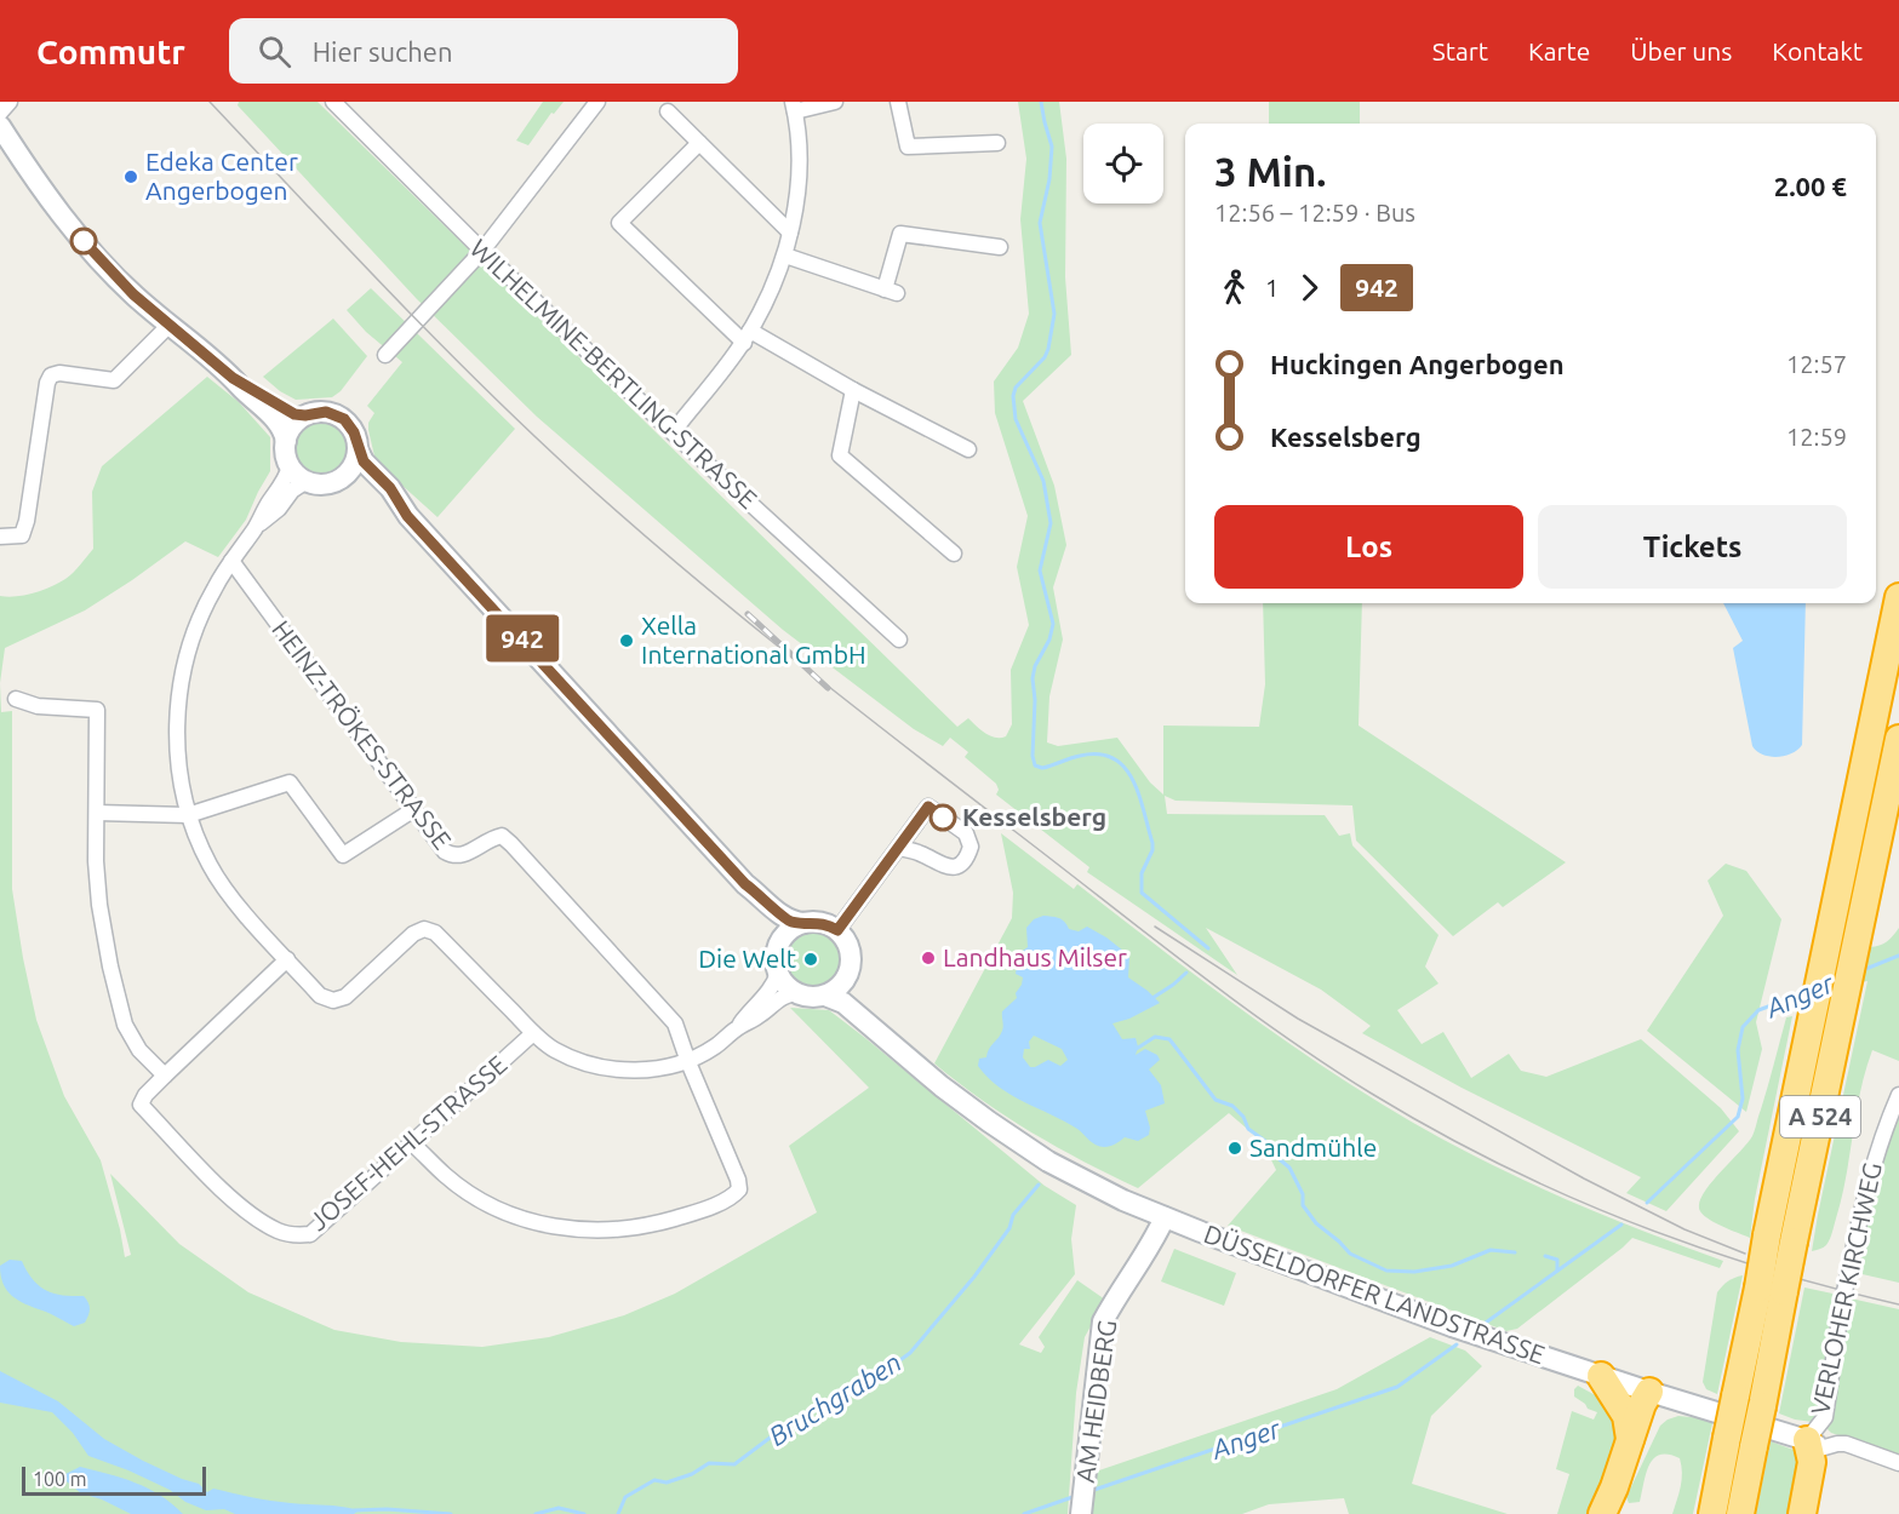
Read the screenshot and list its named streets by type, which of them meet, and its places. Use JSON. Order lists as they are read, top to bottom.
{
  "streets": {
    "highway": ["A 524"],
    "main road": ["DÜSSELDORFER LANDSTRASSE", "AM HEIDBERG"],
    "street": [
      "WILHELMINE-BERTLING-STRASSE",
      "HEINZ-TRÖKES-STRASSE",
      "JOSEF-HEHL-STRASSE",
      "VERLOHER KIRCHWEG"
    ]
  },
  "crossings": [
    ["HEINZ-TRÖKES-STRASSE", "JOSEF-HEHL-STRASSE"],
    ["VERLOHER KIRCHWEG", "DÜSSELDORFER LANDSTRASSE"],
    ["DÜSSELDORFER LANDSTRASSE", "AM HEIDBERG"]
  ],
  "water": ["Anger", "Bruchgraben"],
  "places": [
    "Edeka Center Angerbogen",
    "Xella International GmbH",
    "Kesselsberg",
    "Landhaus Milser",
    "Die Welt",
    "Sandmühle"
  ],
  "lines": ["bus line 942"],
  "scale_bar": "100 m",
  "page": {
    "header": "Commutr",
    "search": "Hier suchen",
    "nav": [
      "Start",
      "Karte",
      "Über uns",
      "Kontakt"
    ],
    "on_map": "942",
    "heading": ["3 Min.", "12:56 – 12:59 · Bus", "2.00 €"],
    "legs": ["1", "942"],
    "list": [
      {
        "name": "Huckingen Angerbogen",
        "value": "12:57"
      },
      {
        "name": "Kesselsberg",
        "value": "12:59"
      }
    ],
    "buttons": ["Los", "Tickets"],
    "scale": "100 m"
  }
}
